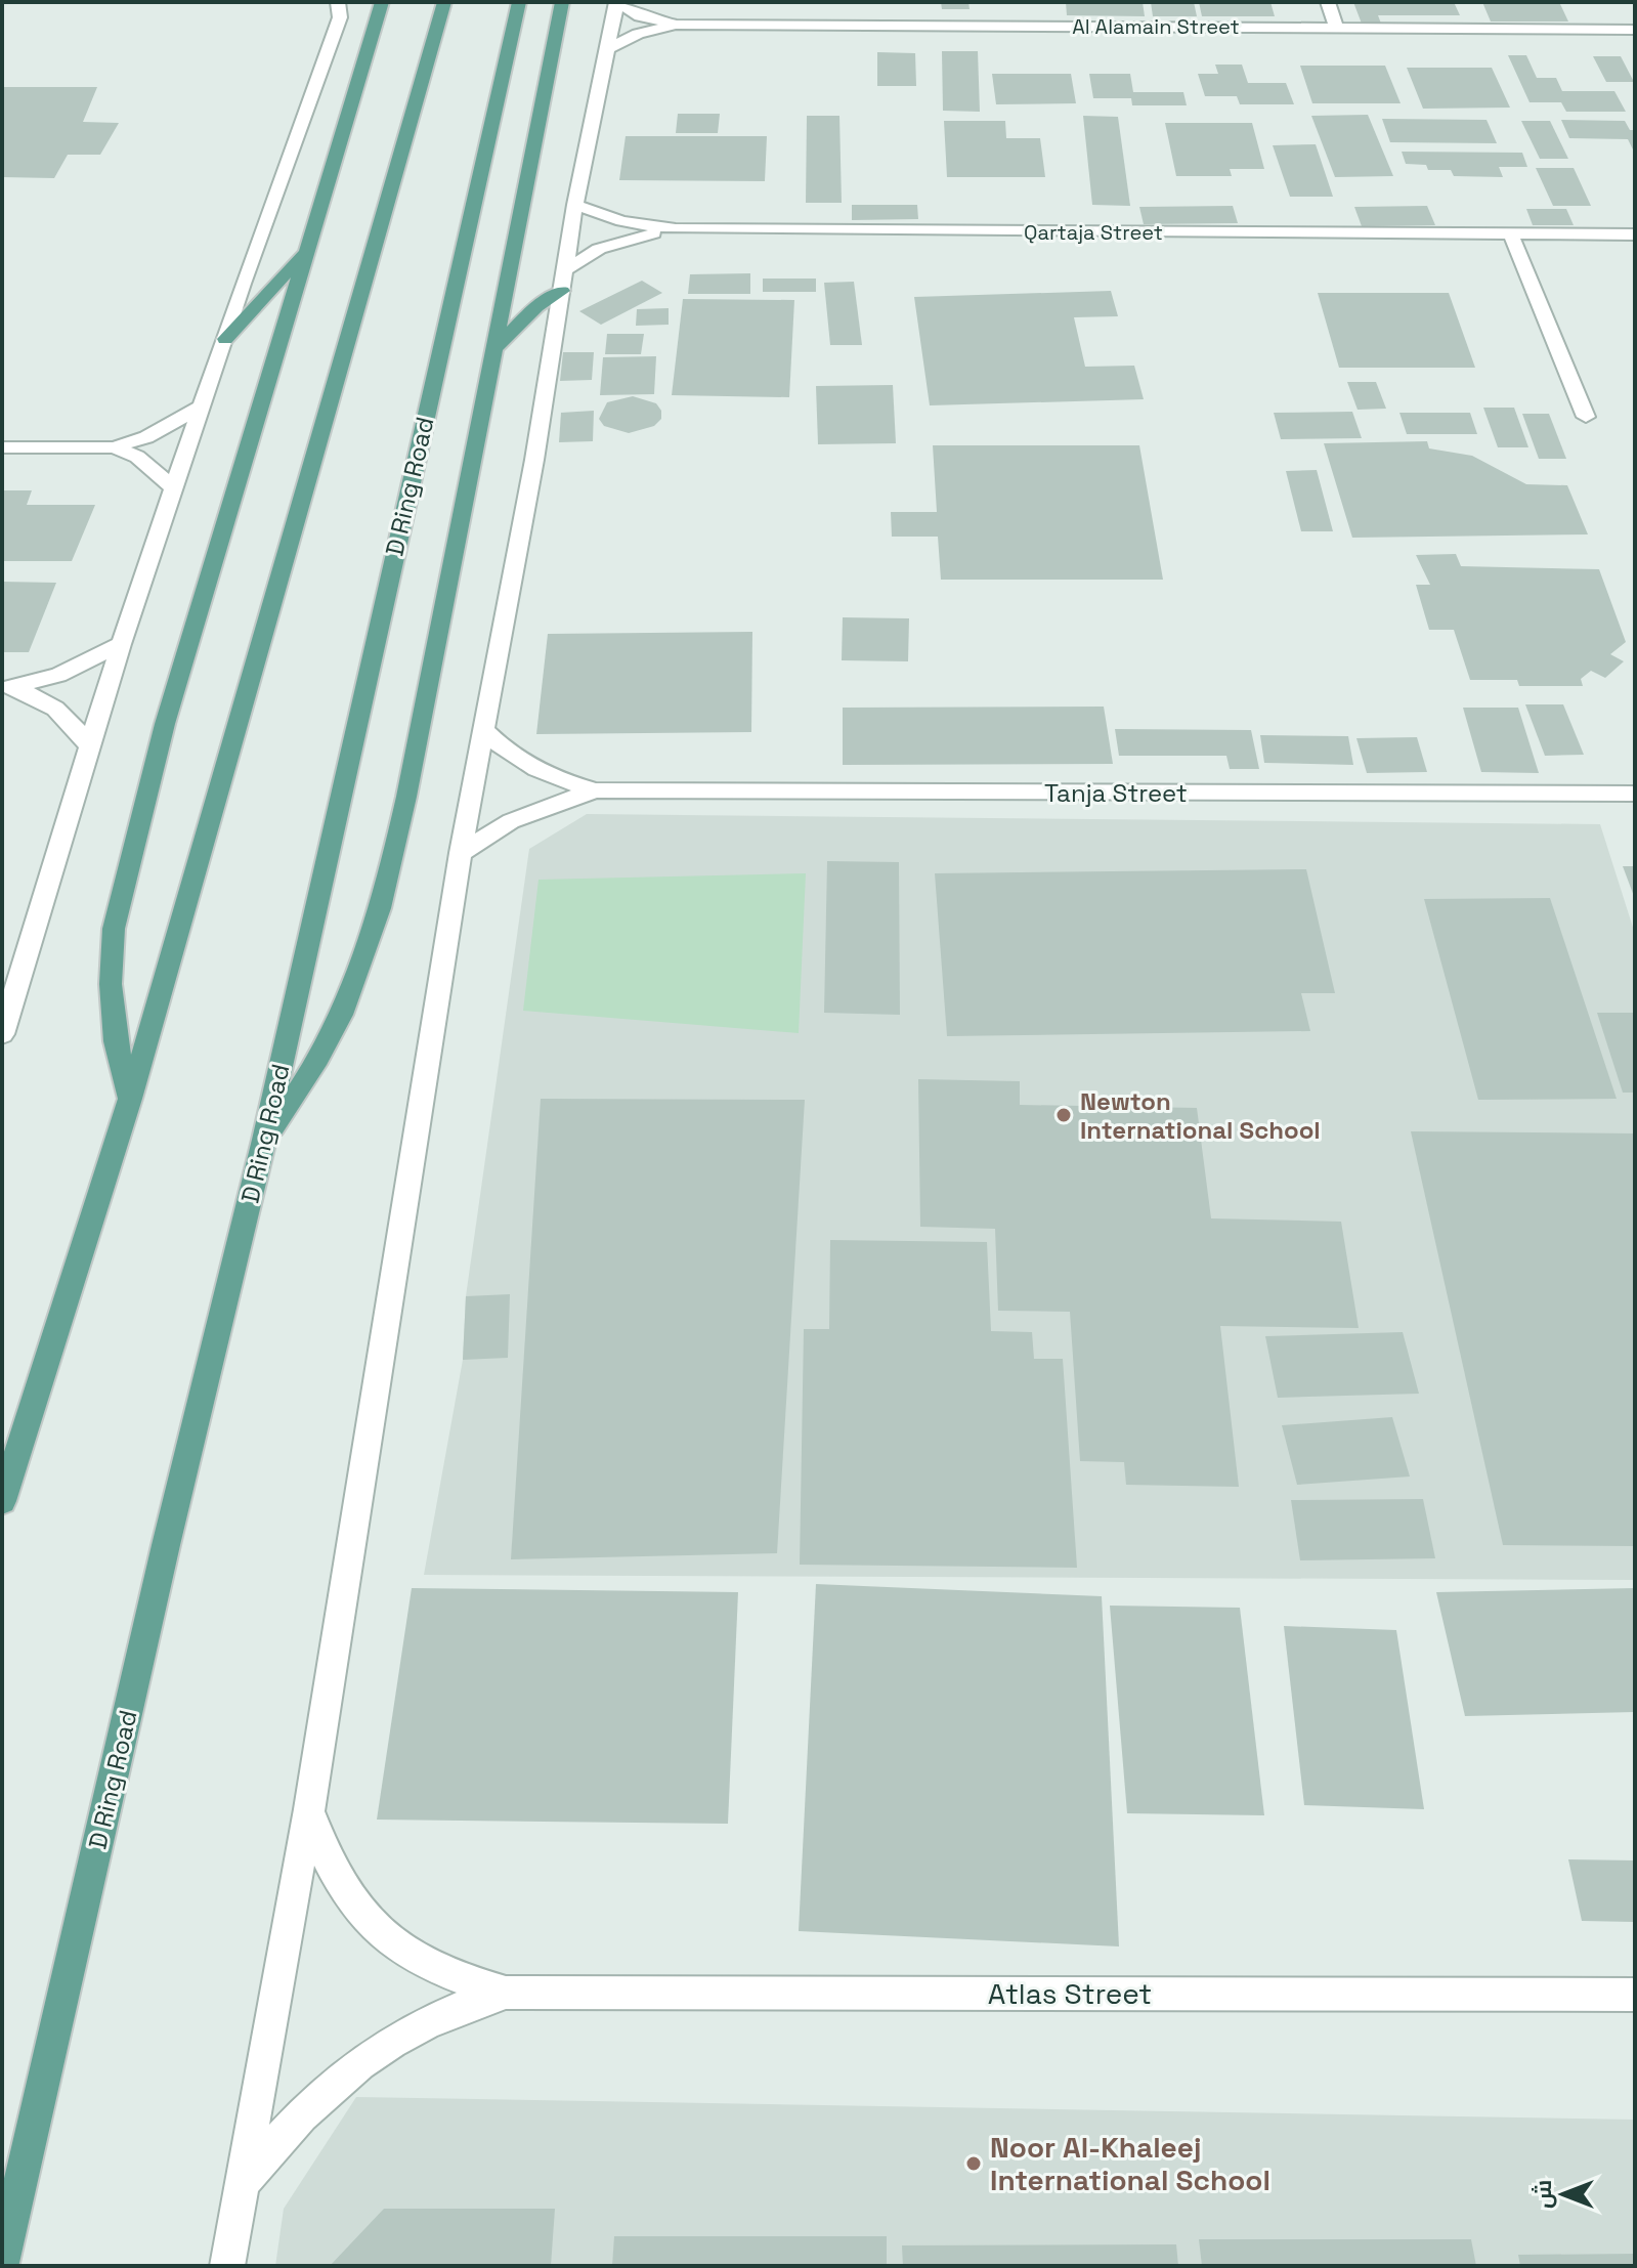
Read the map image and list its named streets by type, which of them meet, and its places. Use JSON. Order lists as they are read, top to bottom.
{
  "streets": {
    "main road": ["D Ring Road"],
    "street": [
      "Al Alamain Street",
      "Qartaja Street",
      "Tanja Street",
      "Atlas Street"
    ]
  },
  "places": ["Newton International School", "Noor Al-Khaleej International School"],
  "north": "left"
}
